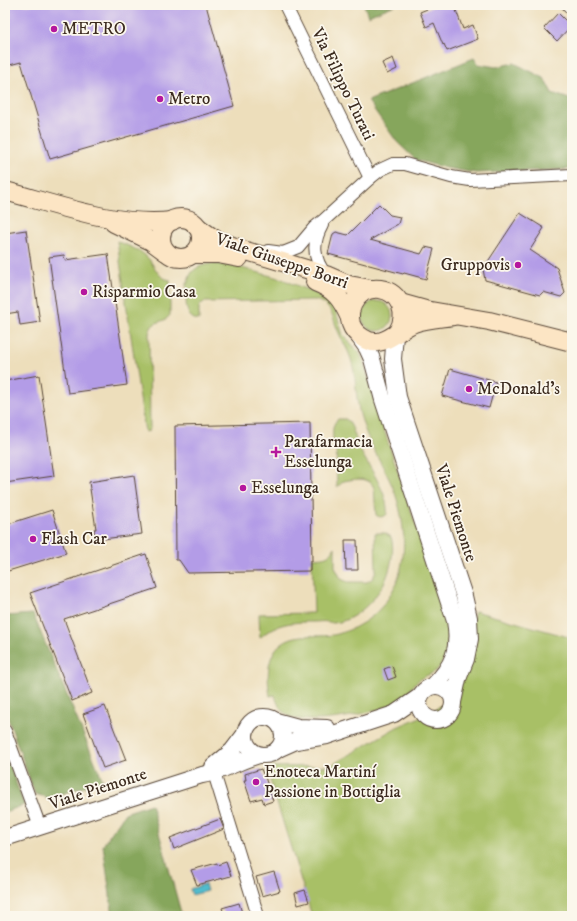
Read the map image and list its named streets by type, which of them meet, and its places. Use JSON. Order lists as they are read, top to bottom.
{
  "streets": {
    "main road": ["Viale Giuseppe Borri"],
    "street": ["Via Filippo Turati", "Viale Piemonte"]
  },
  "crossings": [
    ["Viale Giuseppe Borri", "Viale Piemonte"]
  ],
  "places": {
    "other": [
      "METRO",
      "Metro",
      "Gruppovis",
      "Risparmio Casa",
      "McDonald's",
      "Esselunga",
      "Flash Car",
      "Enoteca Martiní Passione in Bottiglia"
    ],
    "health": ["Parafarmacia Esselunga"]
  }
}
